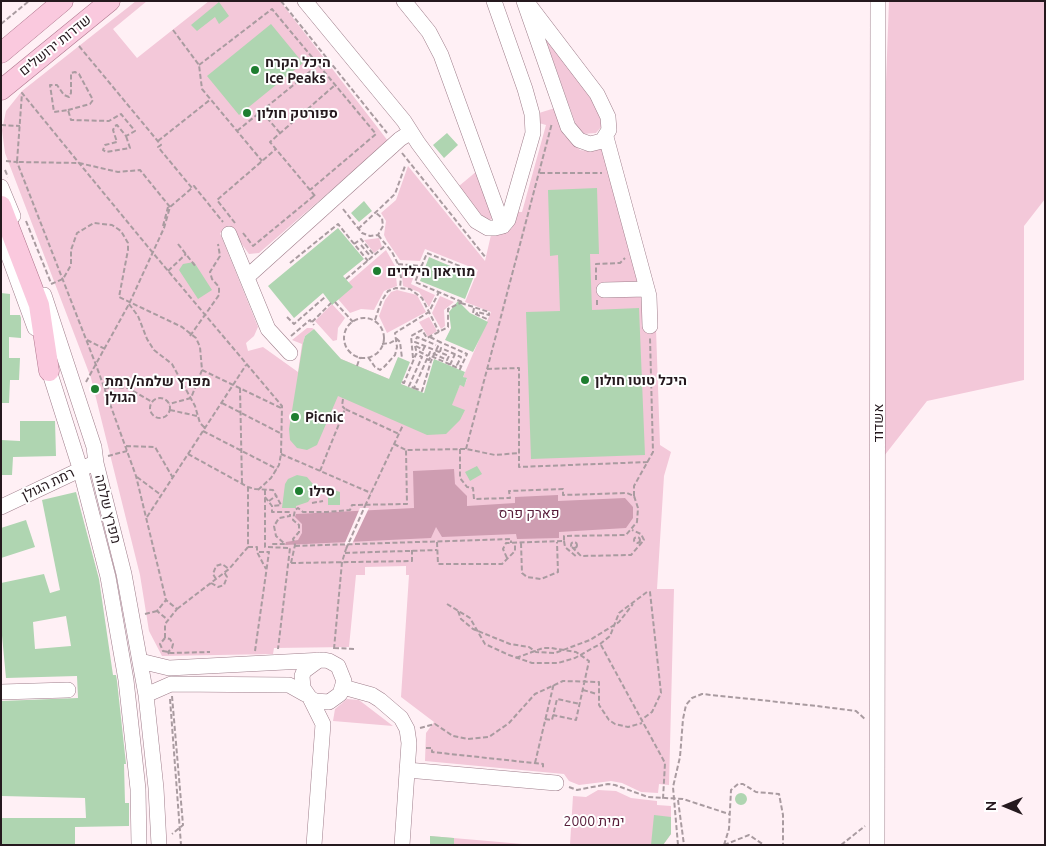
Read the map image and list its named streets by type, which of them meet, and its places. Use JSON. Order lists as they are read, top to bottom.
{
  "streets": {
    "main road": ["שדרות ירושלים"],
    "street": ["אשדוד", "רמת הגולן", "מפרץ שלמה"]
  },
  "crossings": [
    ["רמת הגולן", "מפרץ שלמה"]
  ],
  "parks": ["פארק פרס", "ימית 2000"],
  "places": [
    "היכל הקרח Ice Peaks",
    "ספורטק חולון",
    "מוזיאון הילדים",
    "היכל טוטו חולון",
    "מפרץ שלמה/רמת הגולן",
    "Picnic",
    "סילו"
  ],
  "north": "left"
}
